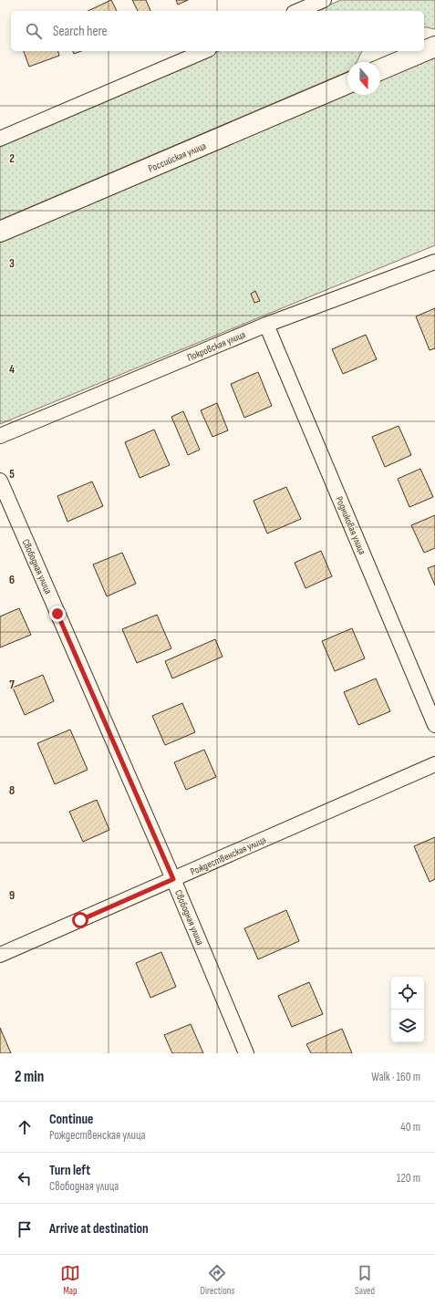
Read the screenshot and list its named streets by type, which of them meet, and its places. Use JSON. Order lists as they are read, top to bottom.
{
  "streets": {
    "main road": ["Российская улица"],
    "street": [
      "Покровская улица",
      "Родниковая улица",
      "Свободная улица",
      "Рождественская улица"
    ]
  },
  "crossings": [
    ["Покровская улица", "Родниковая улица"],
    ["Свободная улица", "Рождественская улица"]
  ],
  "north": "bottom",
  "page": {
    "search": "Search here",
    "heading": ["2 min", "Walk · 160 m"],
    "list": [
      ["Continue", "Рождественская улица", "40 m"],
      ["Turn left", "Свободная улица", "120 m"],
      "Arrive at destination"
    ],
    "nav": ["Map", "Directions", "Saved"]
  },
  "grid": {
    "rows": [
      "2",
      "3",
      "4",
      "5",
      "6",
      "7",
      "8",
      "9"
    ]
  }
}
